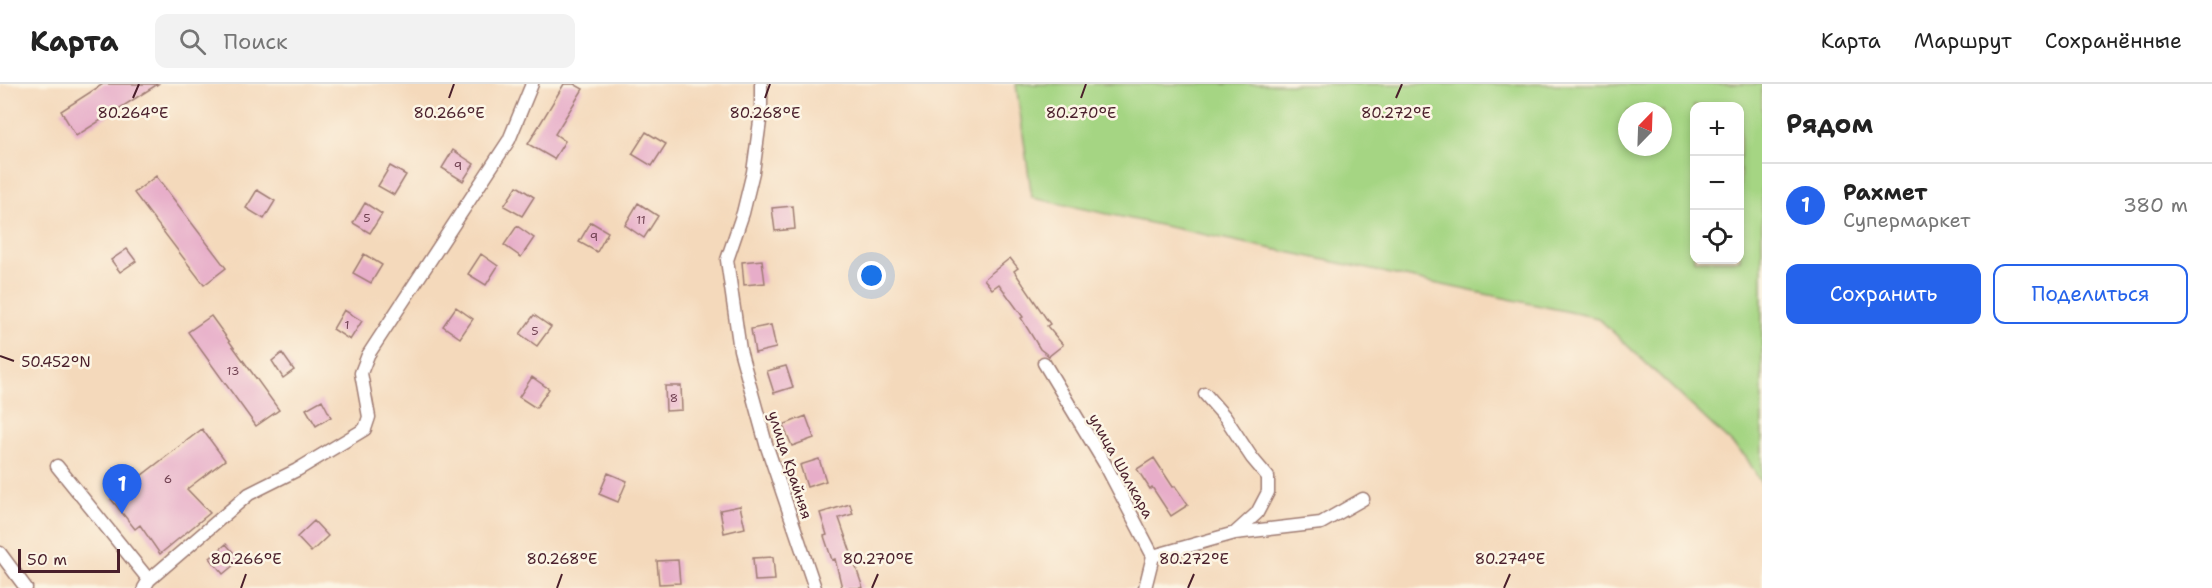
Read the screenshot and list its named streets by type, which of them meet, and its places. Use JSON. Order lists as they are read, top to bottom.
{
  "streets": {
    "street": ["улица Крайняя", "улица Шалкара"]
  },
  "house_numbers": [
    "9",
    "5",
    "11",
    "9",
    "1",
    "5",
    "13",
    "8",
    "6"
  ],
  "scale_bar": "50 m",
  "north": "top right",
  "page": {
    "header": "Карта",
    "search": "Поиск",
    "nav": ["Карта", "Маршрут", "Сохранённые"],
    "heading": "Рядом",
    "map_buttons": ["+", "−"],
    "list": [
      {
        "mark": "1",
        "name": "Рахмет",
        "note": "Супермаркет",
        "value": "380 m"
      }
    ],
    "buttons": ["Сохранить", "Поделиться"],
    "pins": "1",
    "scale": "50 m"
  },
  "coordinates": [
    "80.264°E",
    "80.266°E",
    "80.268°E",
    "80.270°E",
    "80.272°E",
    "50.452°N",
    "80.274°E"
  ]
}
